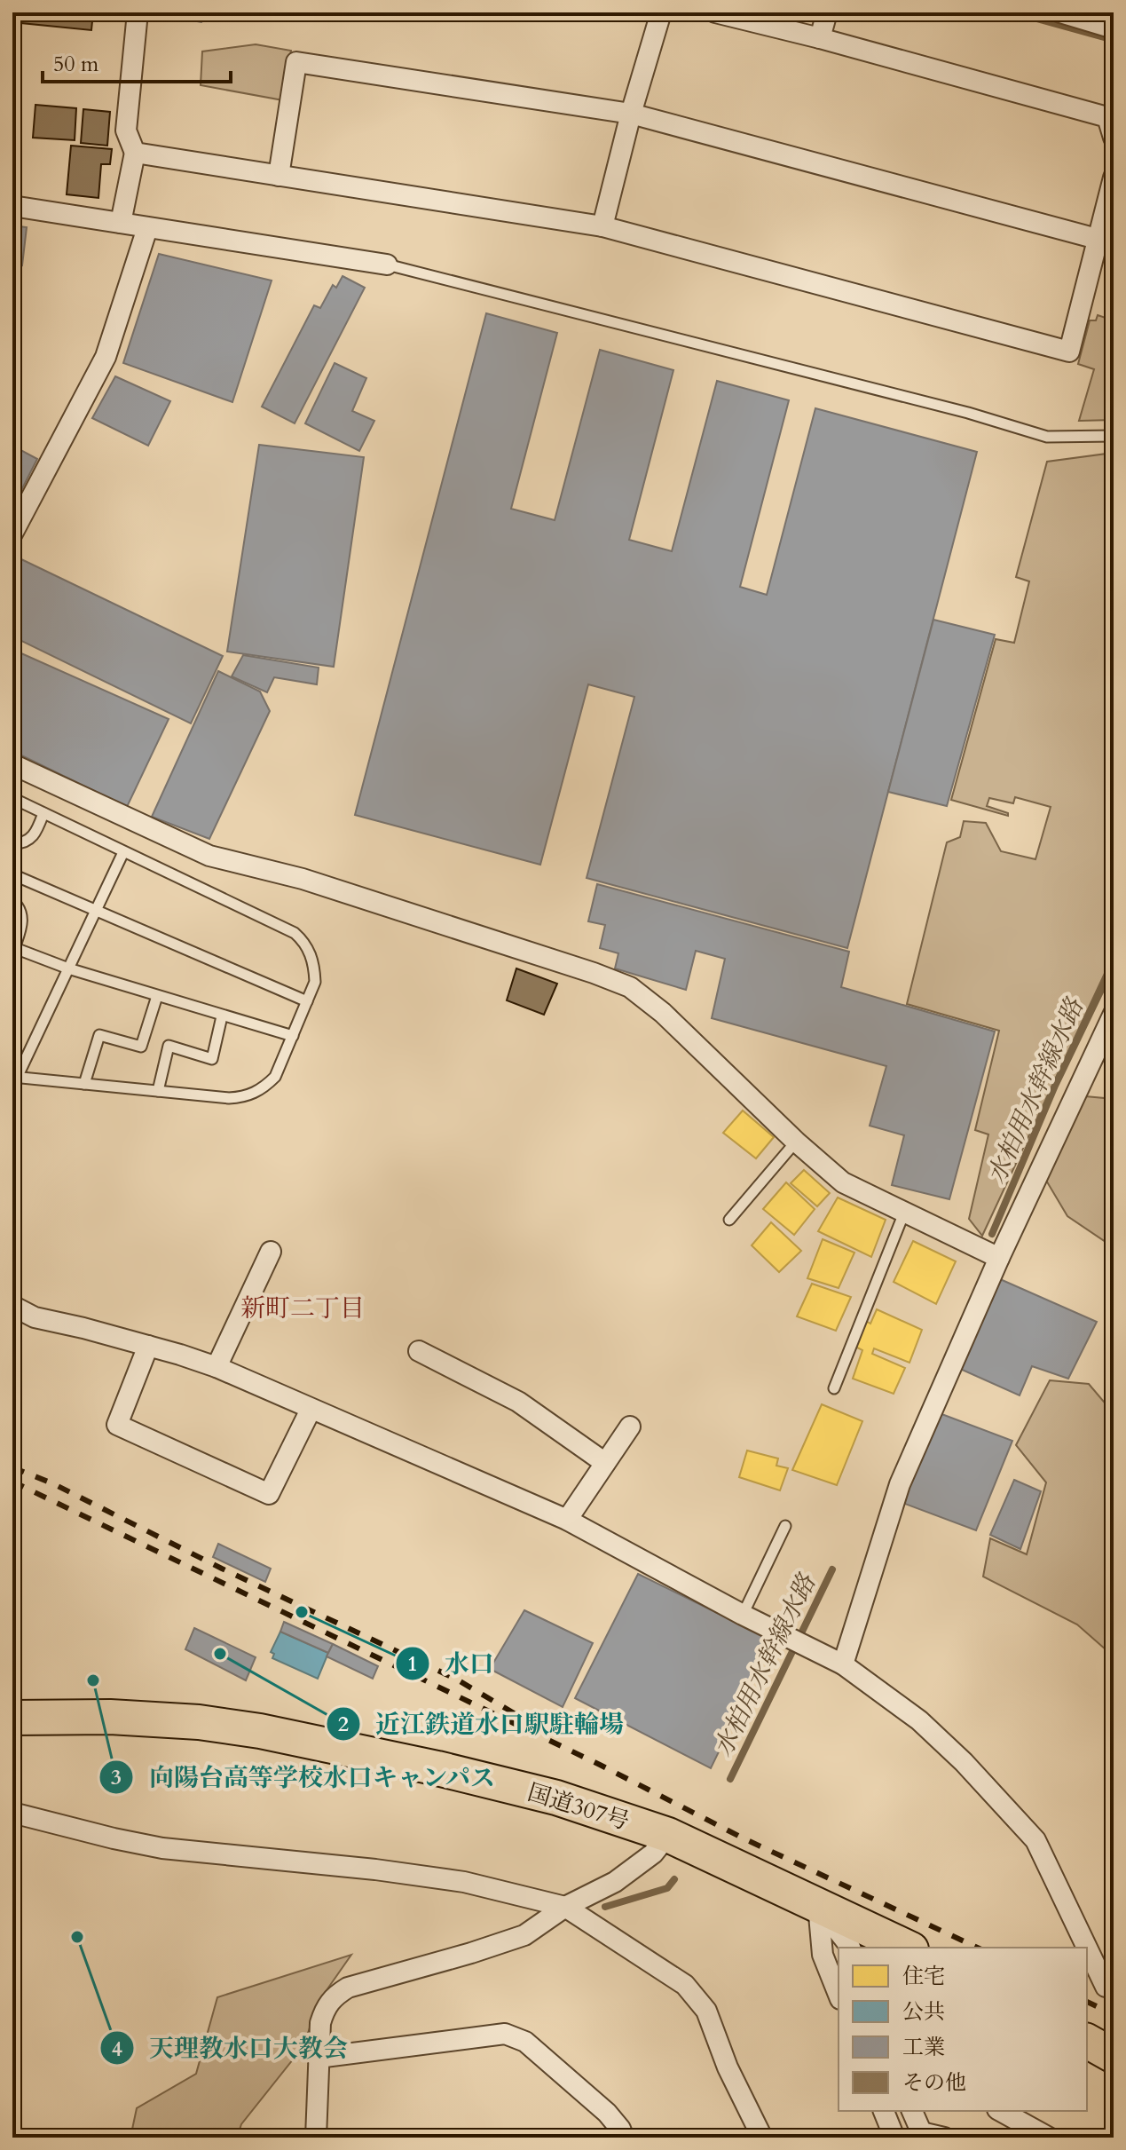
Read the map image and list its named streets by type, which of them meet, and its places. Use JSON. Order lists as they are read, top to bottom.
{
  "streets": {
    "highway": ["国道307号"]
  },
  "districts": ["新町二丁目"],
  "water": ["水柏用水幹線水路"],
  "places": [
    "水口",
    "近江鉄道水口駅駐輪場",
    "向陽台高等学校水口キャンパス",
    "天理教水口大教会"
  ],
  "legend": [
    "住宅",
    "公共",
    "工業",
    "その他"
  ],
  "scale_bar": "50 m"
}
